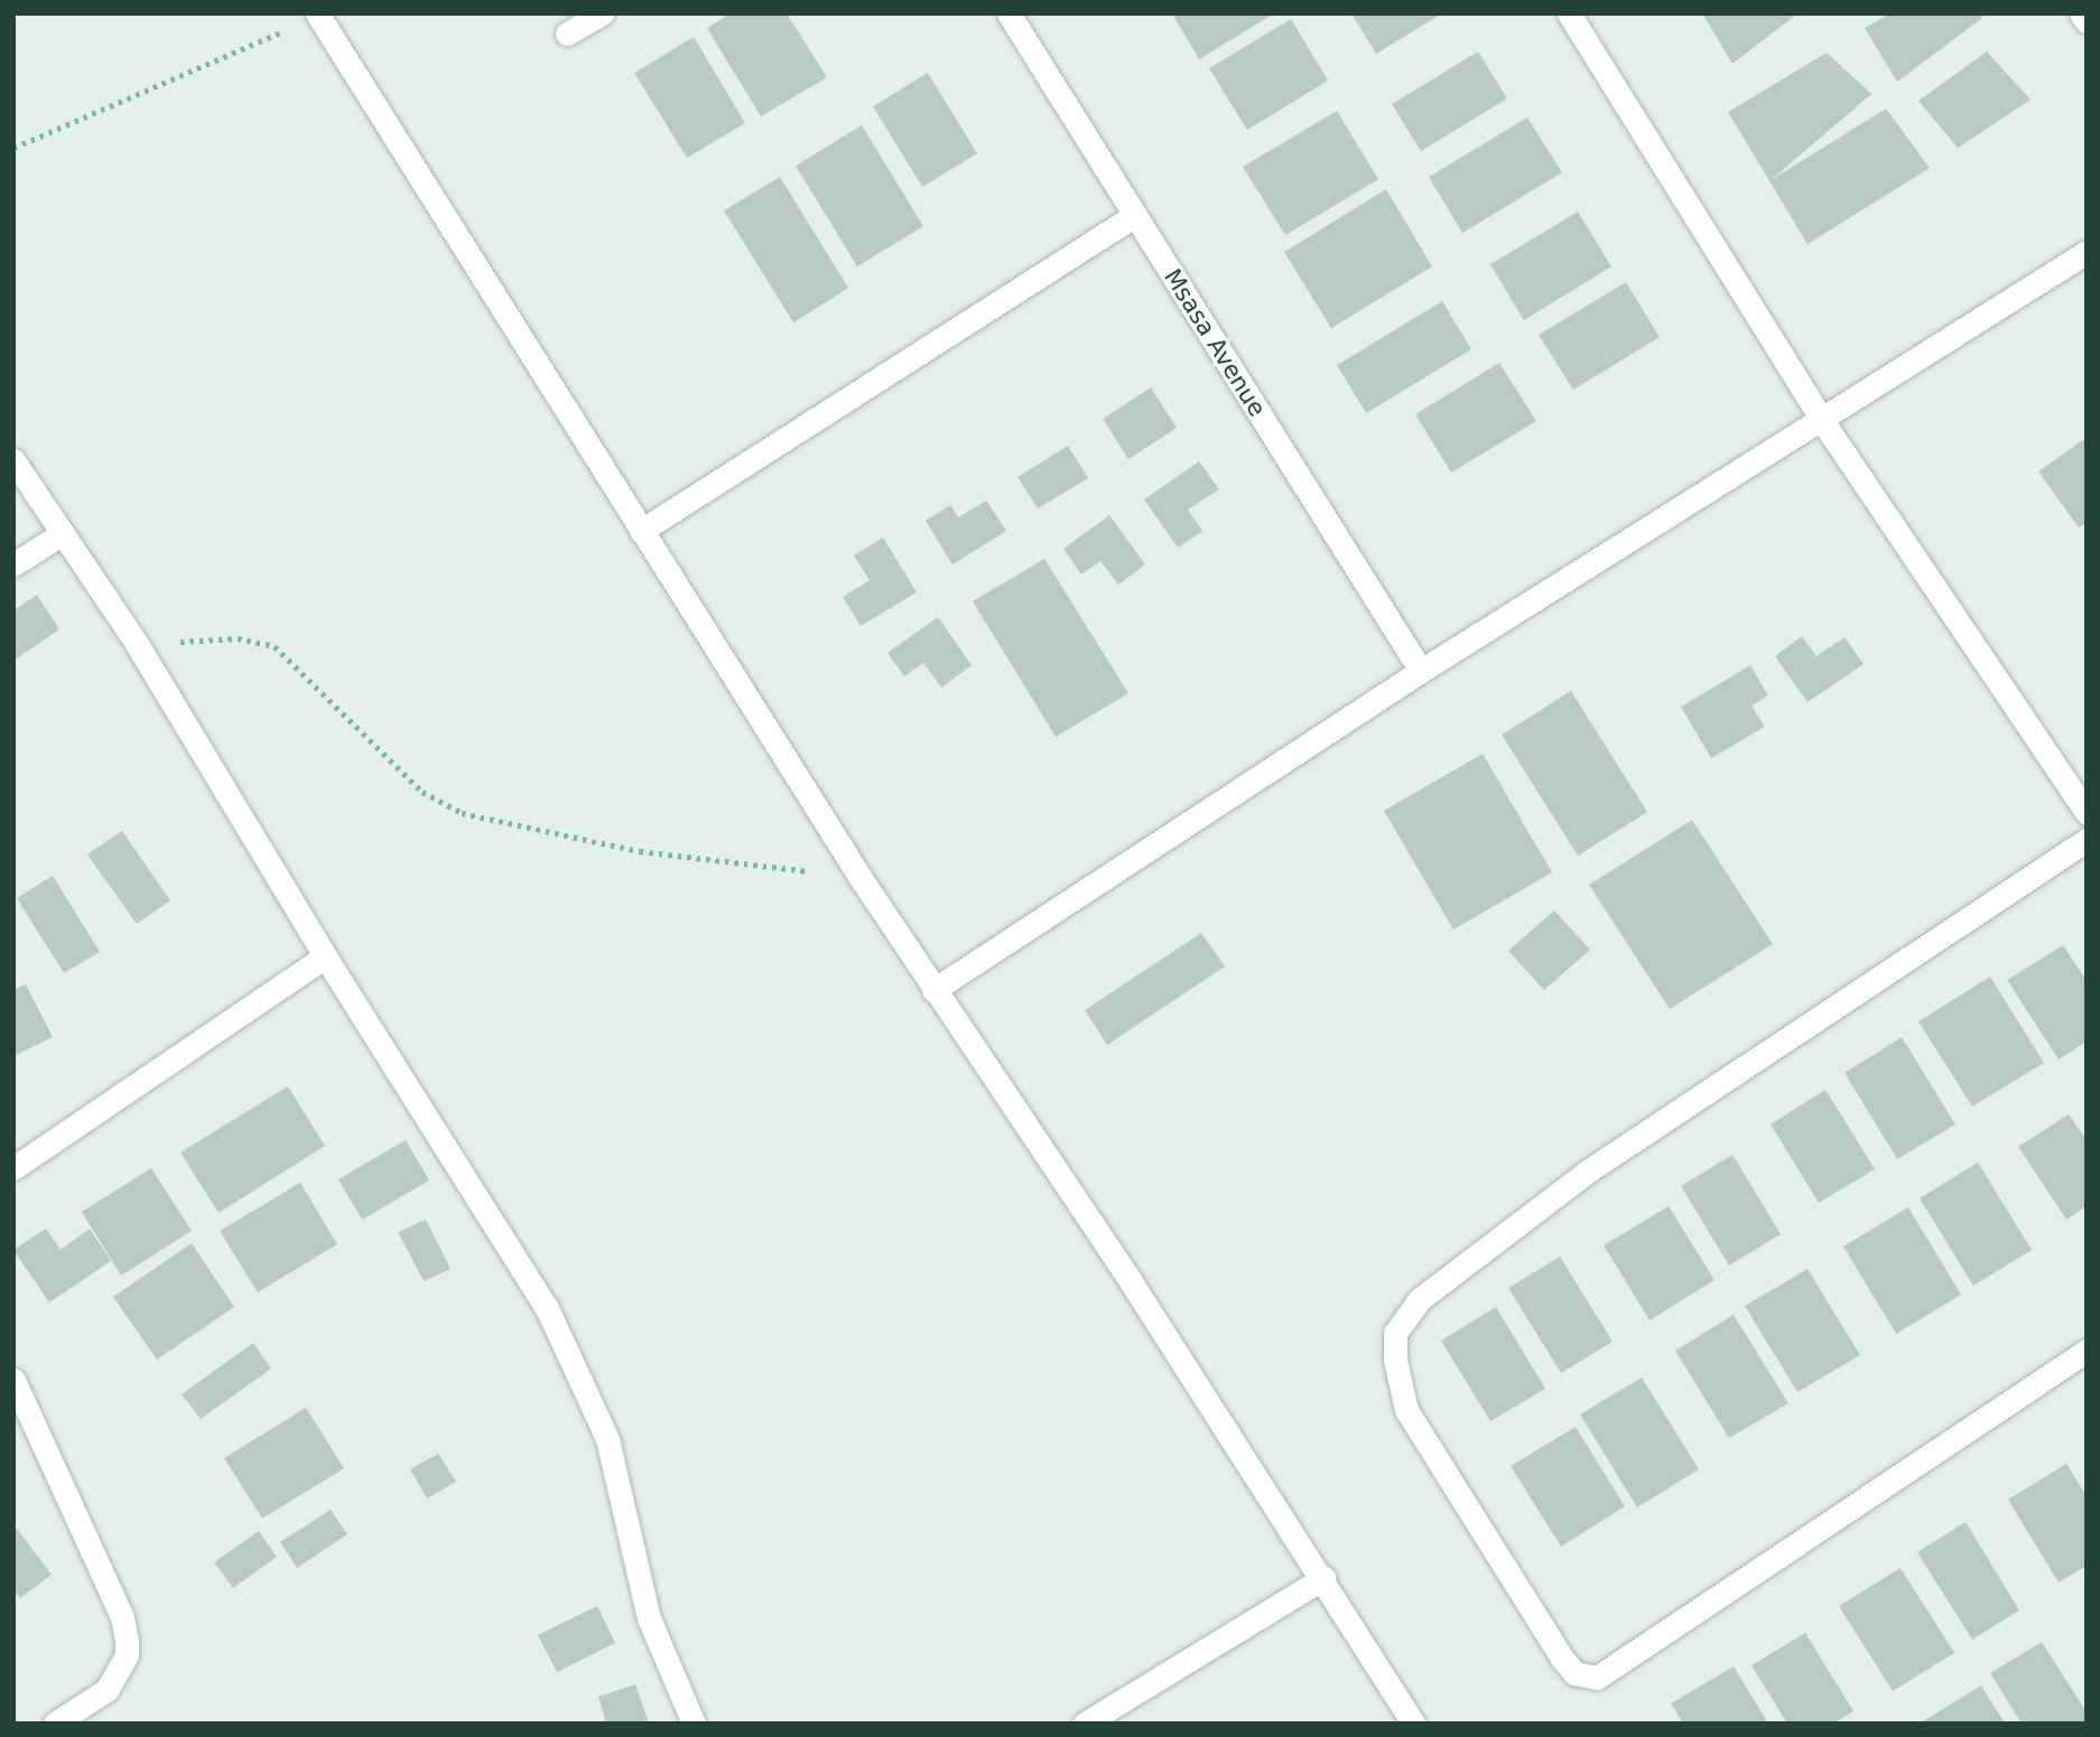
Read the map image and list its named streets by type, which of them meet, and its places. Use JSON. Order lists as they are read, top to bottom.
{
  "streets": {
    "street": ["Msasa Avenue"]
  }
}
